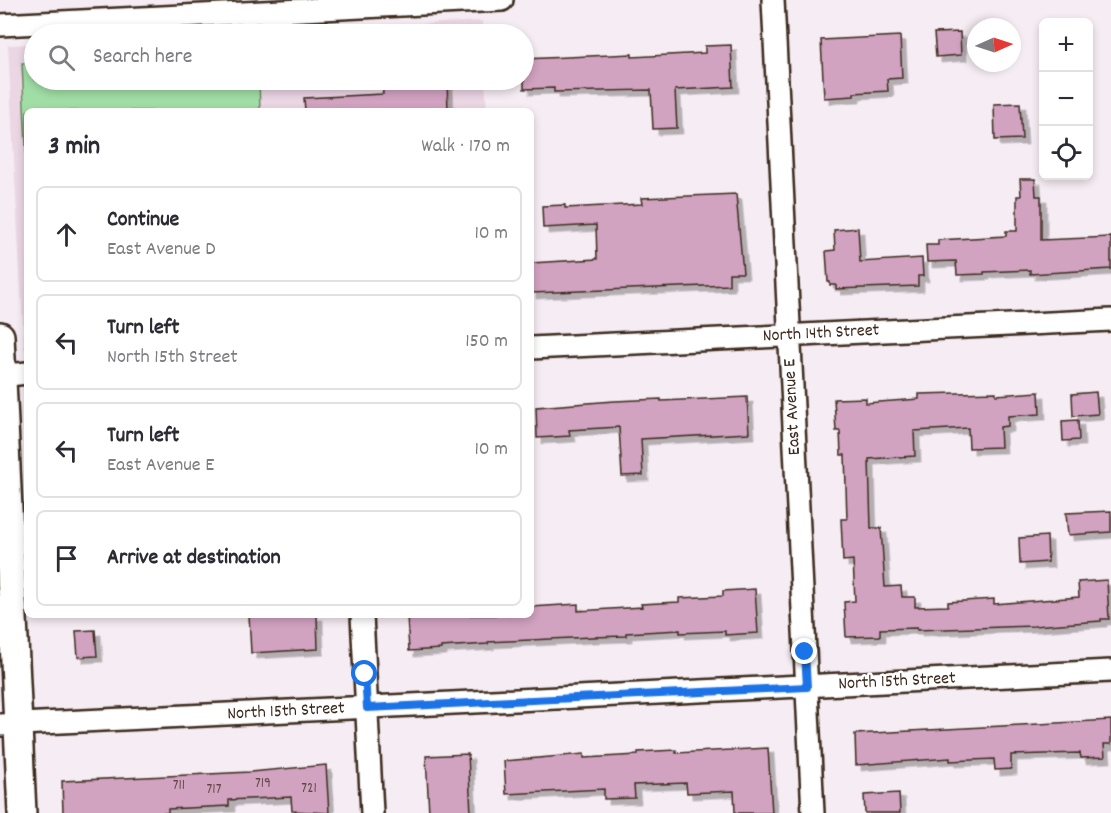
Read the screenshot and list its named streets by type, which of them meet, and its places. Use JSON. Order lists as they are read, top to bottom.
{
  "streets": {
    "street": ["North 14th Street", "East Avenue E", "North 15th Street"]
  },
  "crossings": [
    ["North 14th Street", "East Avenue E"],
    ["East Avenue E", "North 15th Street"]
  ],
  "house_numbers": [
    "719",
    "711",
    "721",
    "717"
  ],
  "north": "right",
  "page": {
    "map_buttons": ["+", "−"],
    "search": "Search here",
    "heading": ["3 min", "Walk · 170 m"],
    "list": [
      ["Continue", "East Avenue D", "10 m"],
      ["Turn left", "North 15th Street", "150 m"],
      ["Turn left", "East Avenue E", "10 m"],
      "Arrive at destination"
    ]
  }
}
